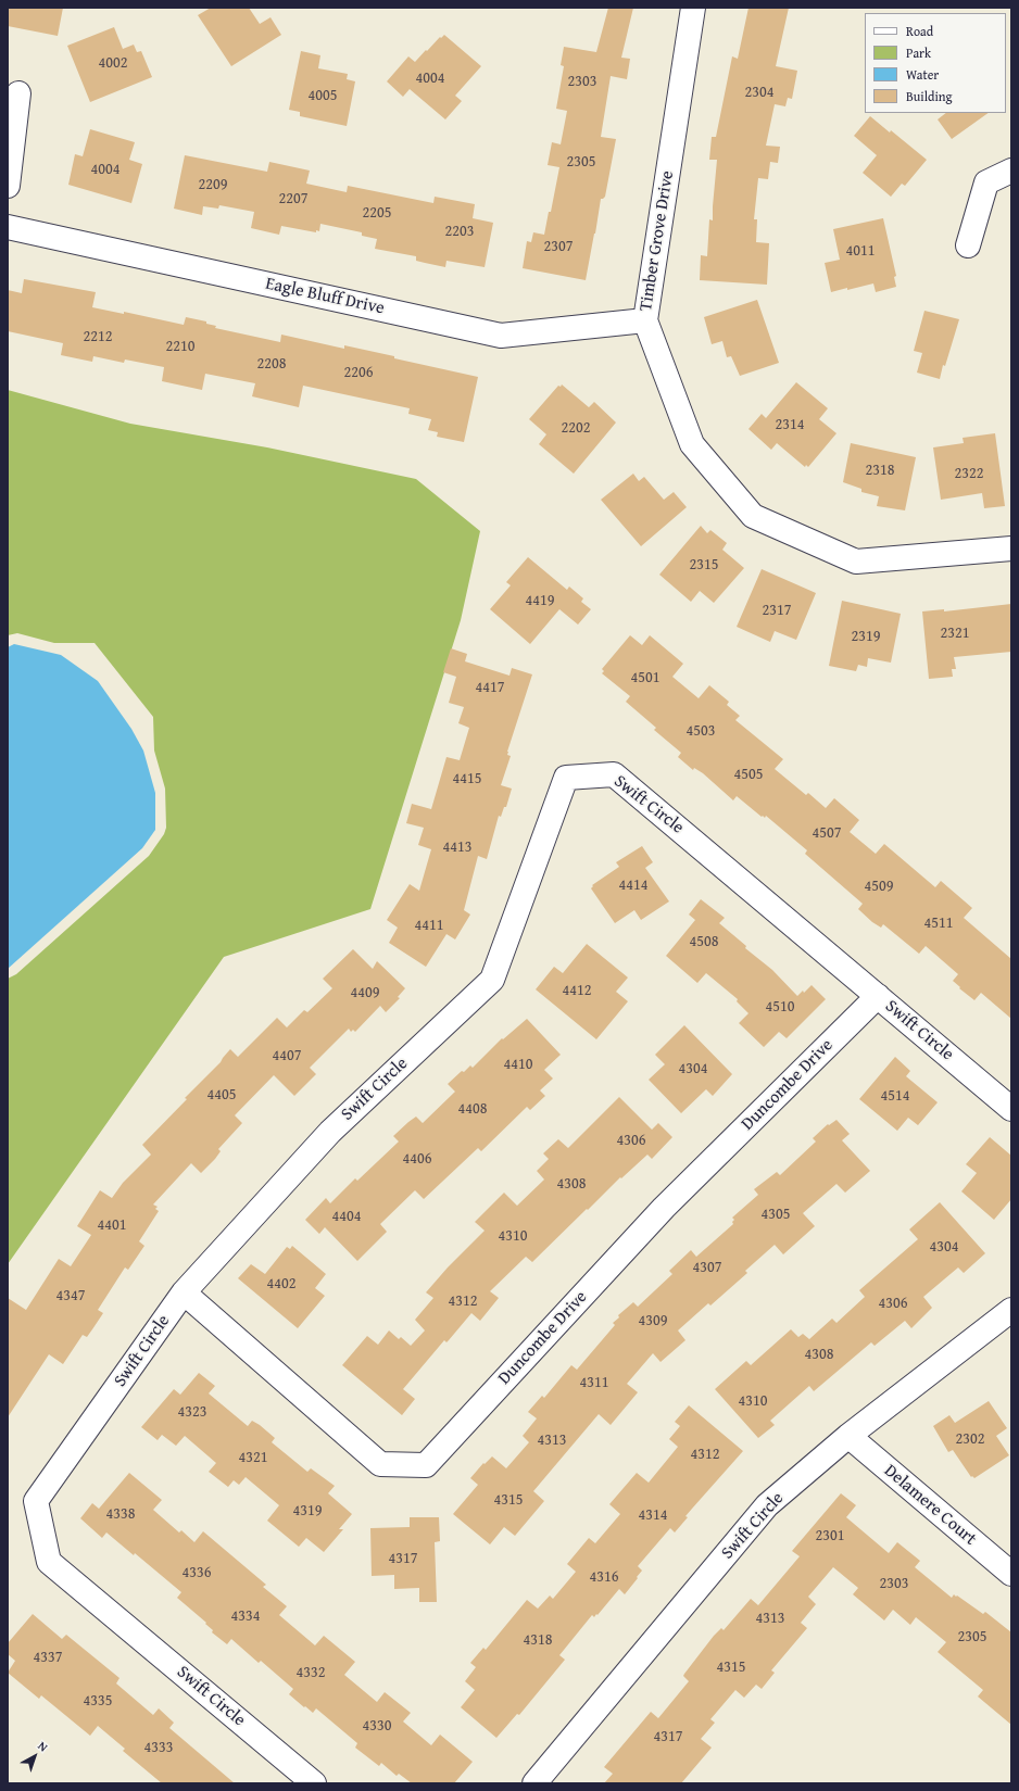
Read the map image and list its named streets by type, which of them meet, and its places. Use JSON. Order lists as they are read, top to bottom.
{
  "streets": {
    "street": [
      "Timber Grove Drive",
      "Eagle Bluff Drive",
      "Swift Circle",
      "Duncombe Drive",
      "Delamere Court"
    ]
  },
  "crossings": [
    ["Timber Grove Drive", "Eagle Bluff Drive"],
    ["Swift Circle", "Duncombe Drive"],
    ["Swift Circle", "Delamere Court"]
  ],
  "house_numbers": [
    "4002",
    "4004",
    "2303",
    "2304",
    "4005",
    "2305",
    "4004",
    "2209",
    "2207",
    "2205",
    "2203",
    "2307",
    "4011",
    "2212",
    "2210",
    "2208",
    "2206",
    "2314",
    "2202",
    "2318",
    "2322",
    "2315",
    "4419",
    "2317",
    "2321",
    "2319",
    "4501",
    "4417",
    "4503",
    "4505",
    "4415",
    "4507",
    "4413",
    "4414",
    "4509",
    "4511",
    "4411",
    "4508",
    "4412",
    "4409",
    "4510",
    "4407",
    "4410",
    "4304",
    "4405",
    "4514",
    "4408",
    "4306",
    "4406",
    "4308",
    "4305",
    "4404",
    "4401",
    "4310",
    "4304",
    "4307",
    "4402",
    "4347",
    "4312",
    "4306",
    "4309",
    "4308",
    "4311",
    "4310",
    "4323",
    "2302",
    "4313",
    "4312",
    "4321",
    "4315",
    "4319",
    "4338",
    "4314",
    "2301",
    "4317",
    "4336",
    "4316",
    "2303",
    "4334",
    "4313",
    "2305",
    "4318",
    "4337",
    "4315",
    "4332",
    "4335",
    "4330",
    "4317",
    "4333"
  ],
  "legend": [
    "Road",
    "Park",
    "Water",
    "Building"
  ],
  "north": "top right"
}
